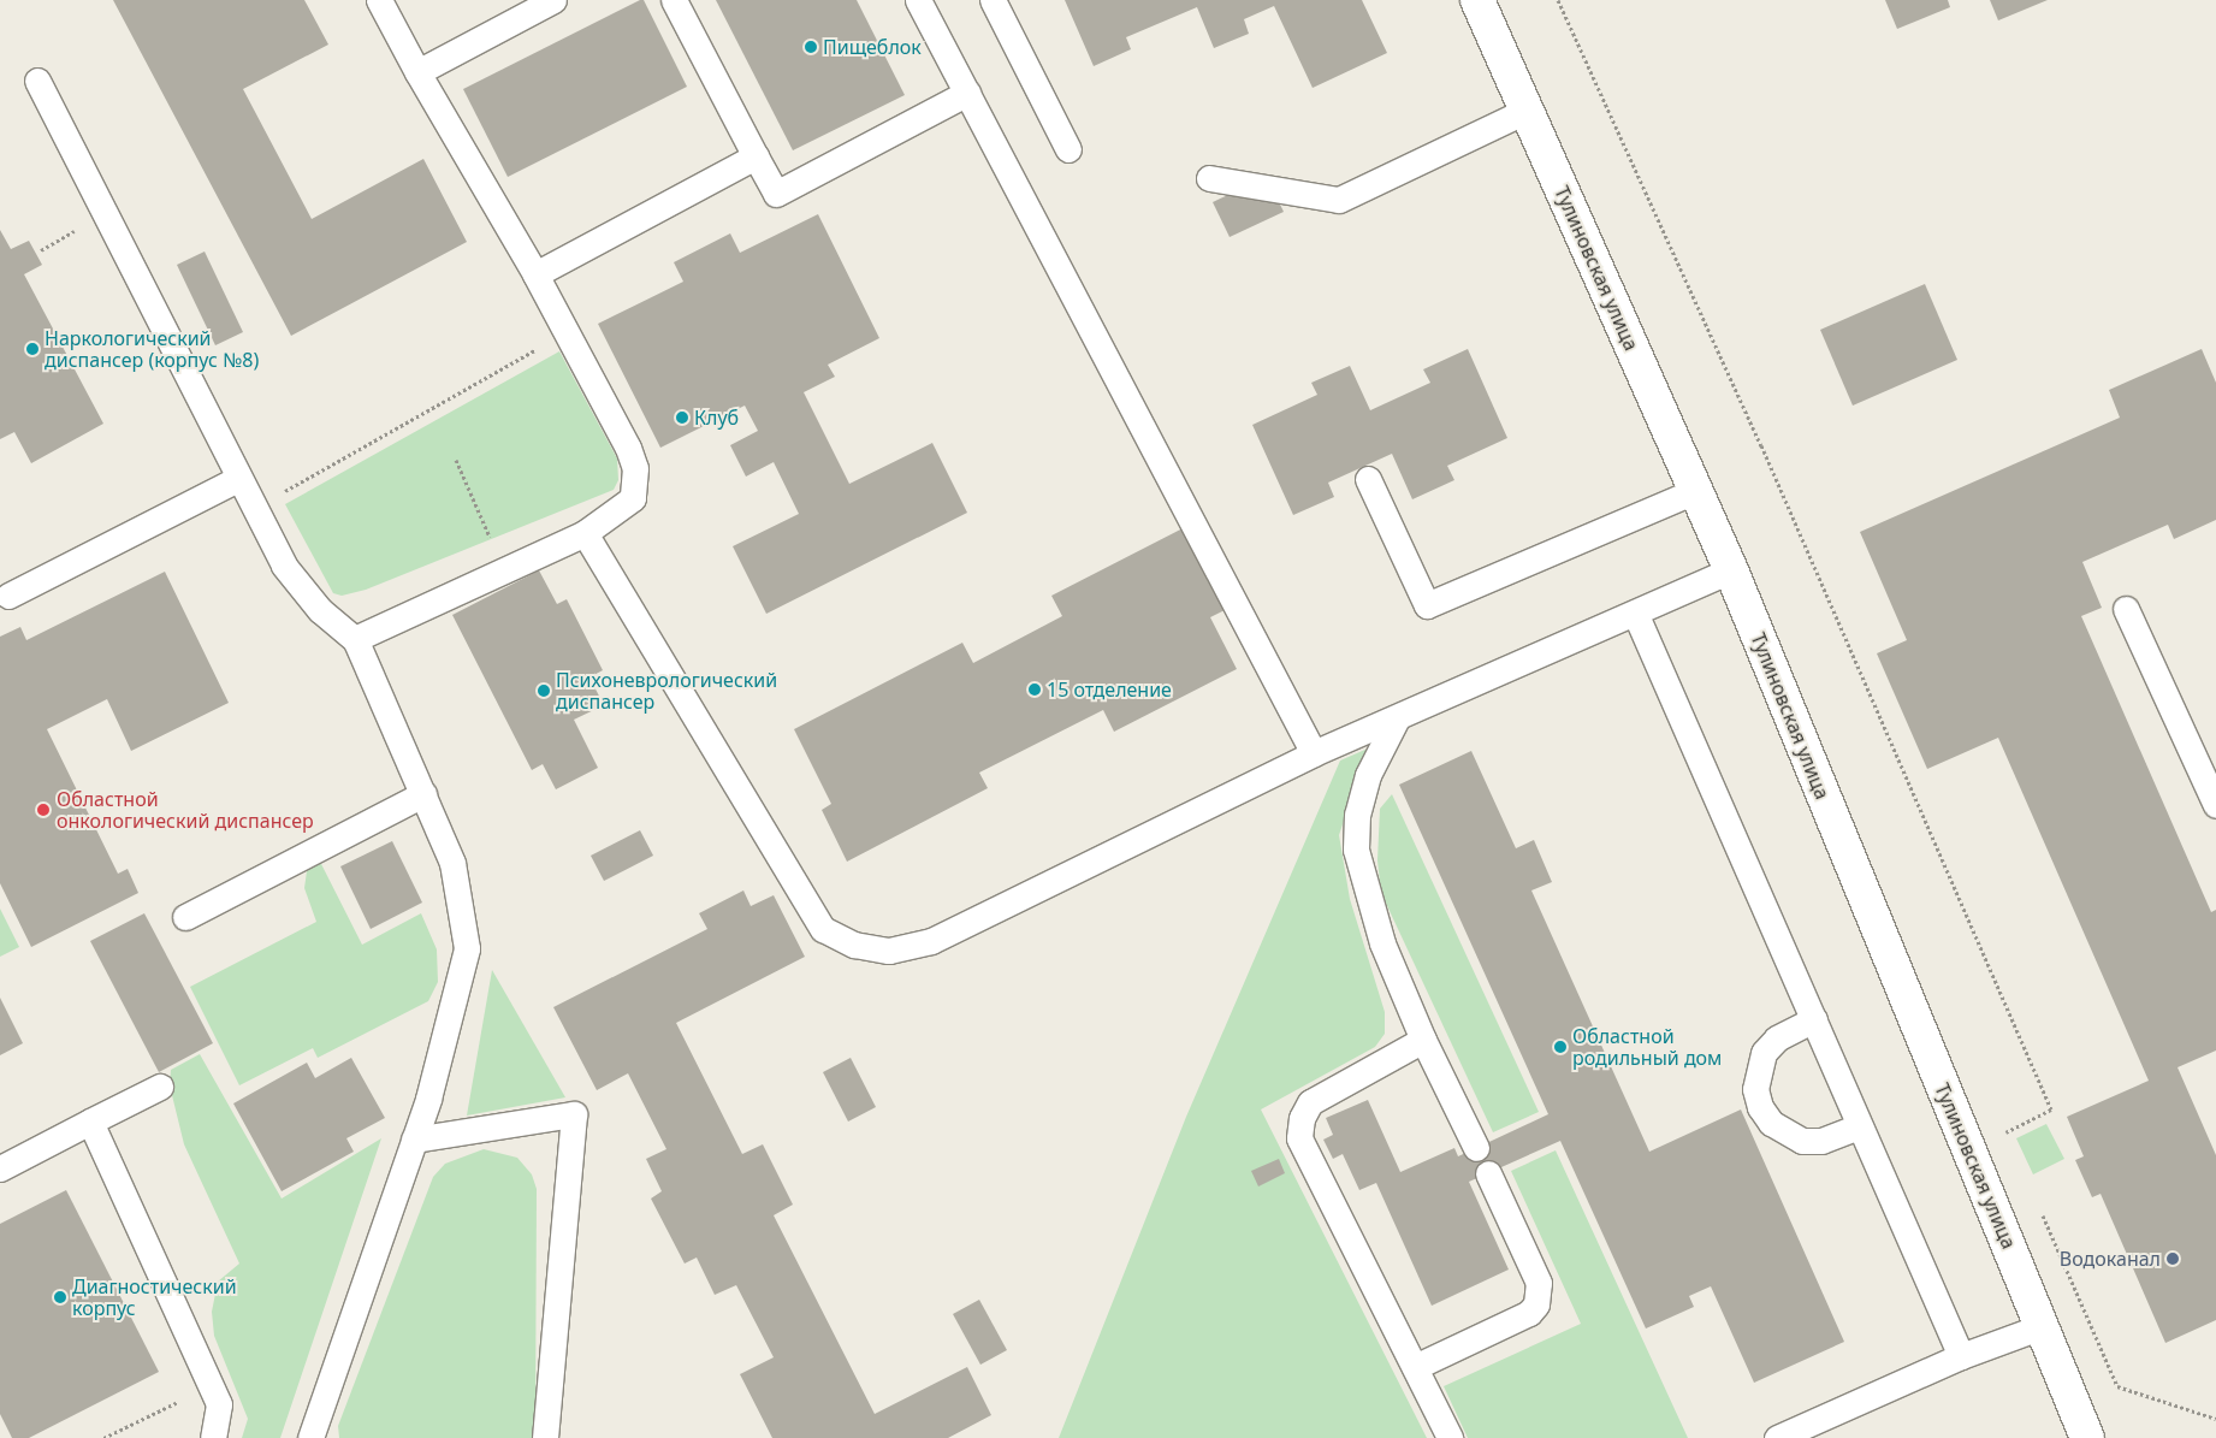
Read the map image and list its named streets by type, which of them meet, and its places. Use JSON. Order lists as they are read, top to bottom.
{
  "streets": {
    "street": ["Тулиновская улица"]
  },
  "places": [
    "Пищеблок",
    "Наркологический диспансер (корпус №8)",
    "Клуб",
    "15 отделение",
    "Психоневрологический диспансер",
    "Областной онкологический диспансер",
    "Областной родильный дом",
    "Водоканал",
    "Диагностический корпус"
  ]
}
